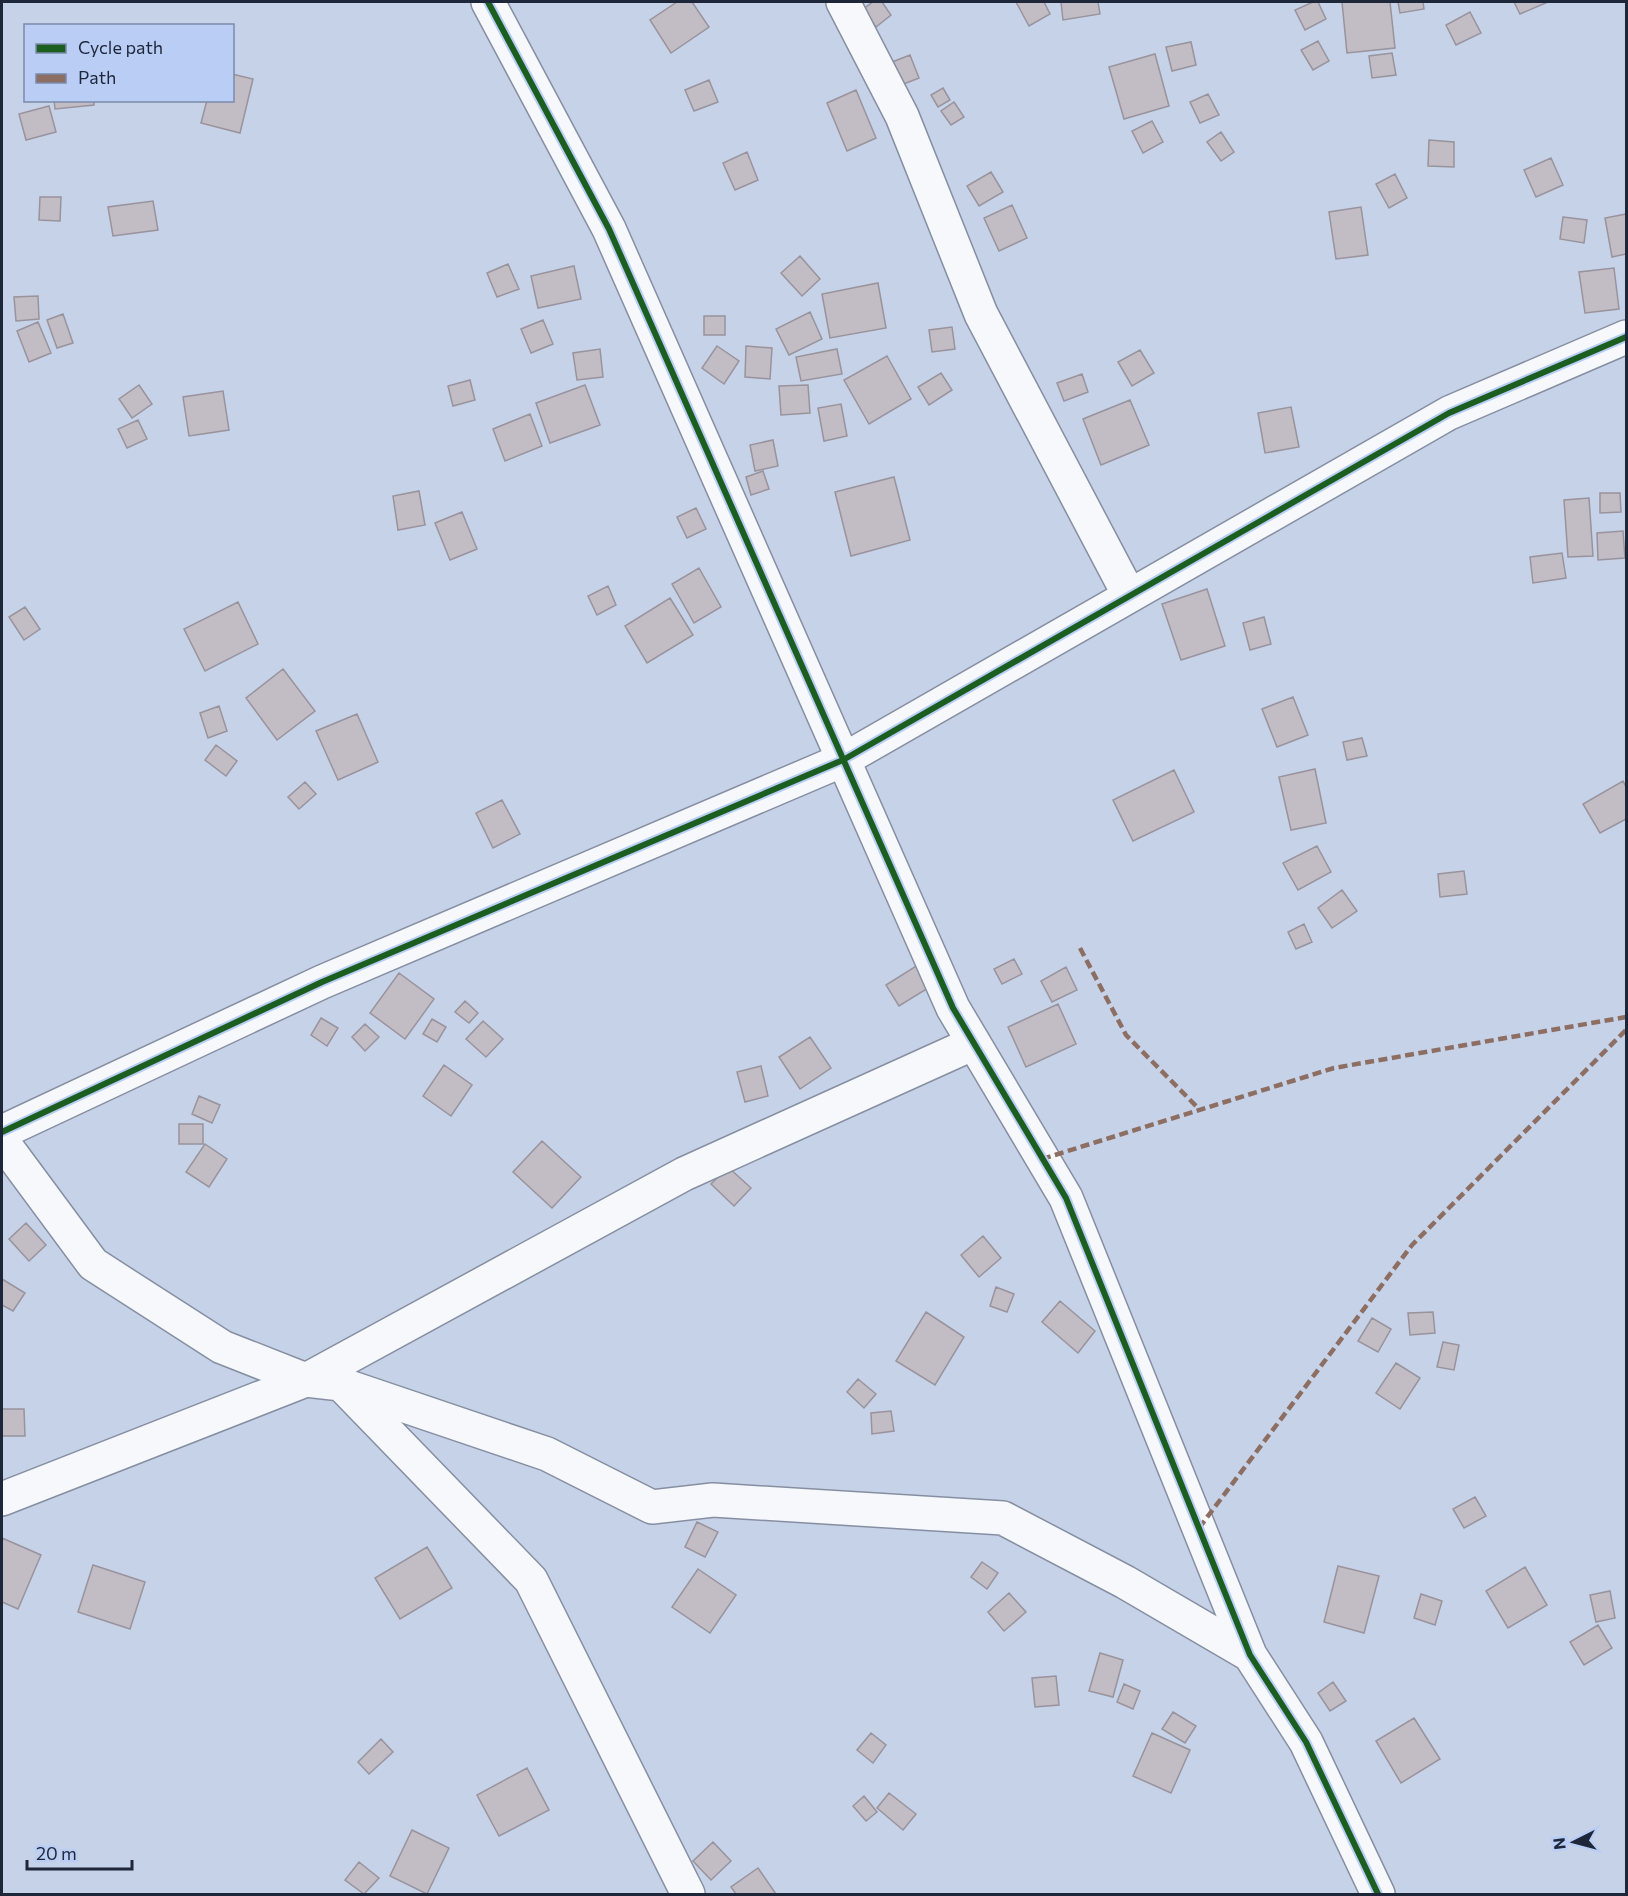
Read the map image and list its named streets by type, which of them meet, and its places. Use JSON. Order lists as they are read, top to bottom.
{
  "legend": ["Cycle path", "Path"],
  "scale_bar": "20 m",
  "north": "left"
}
